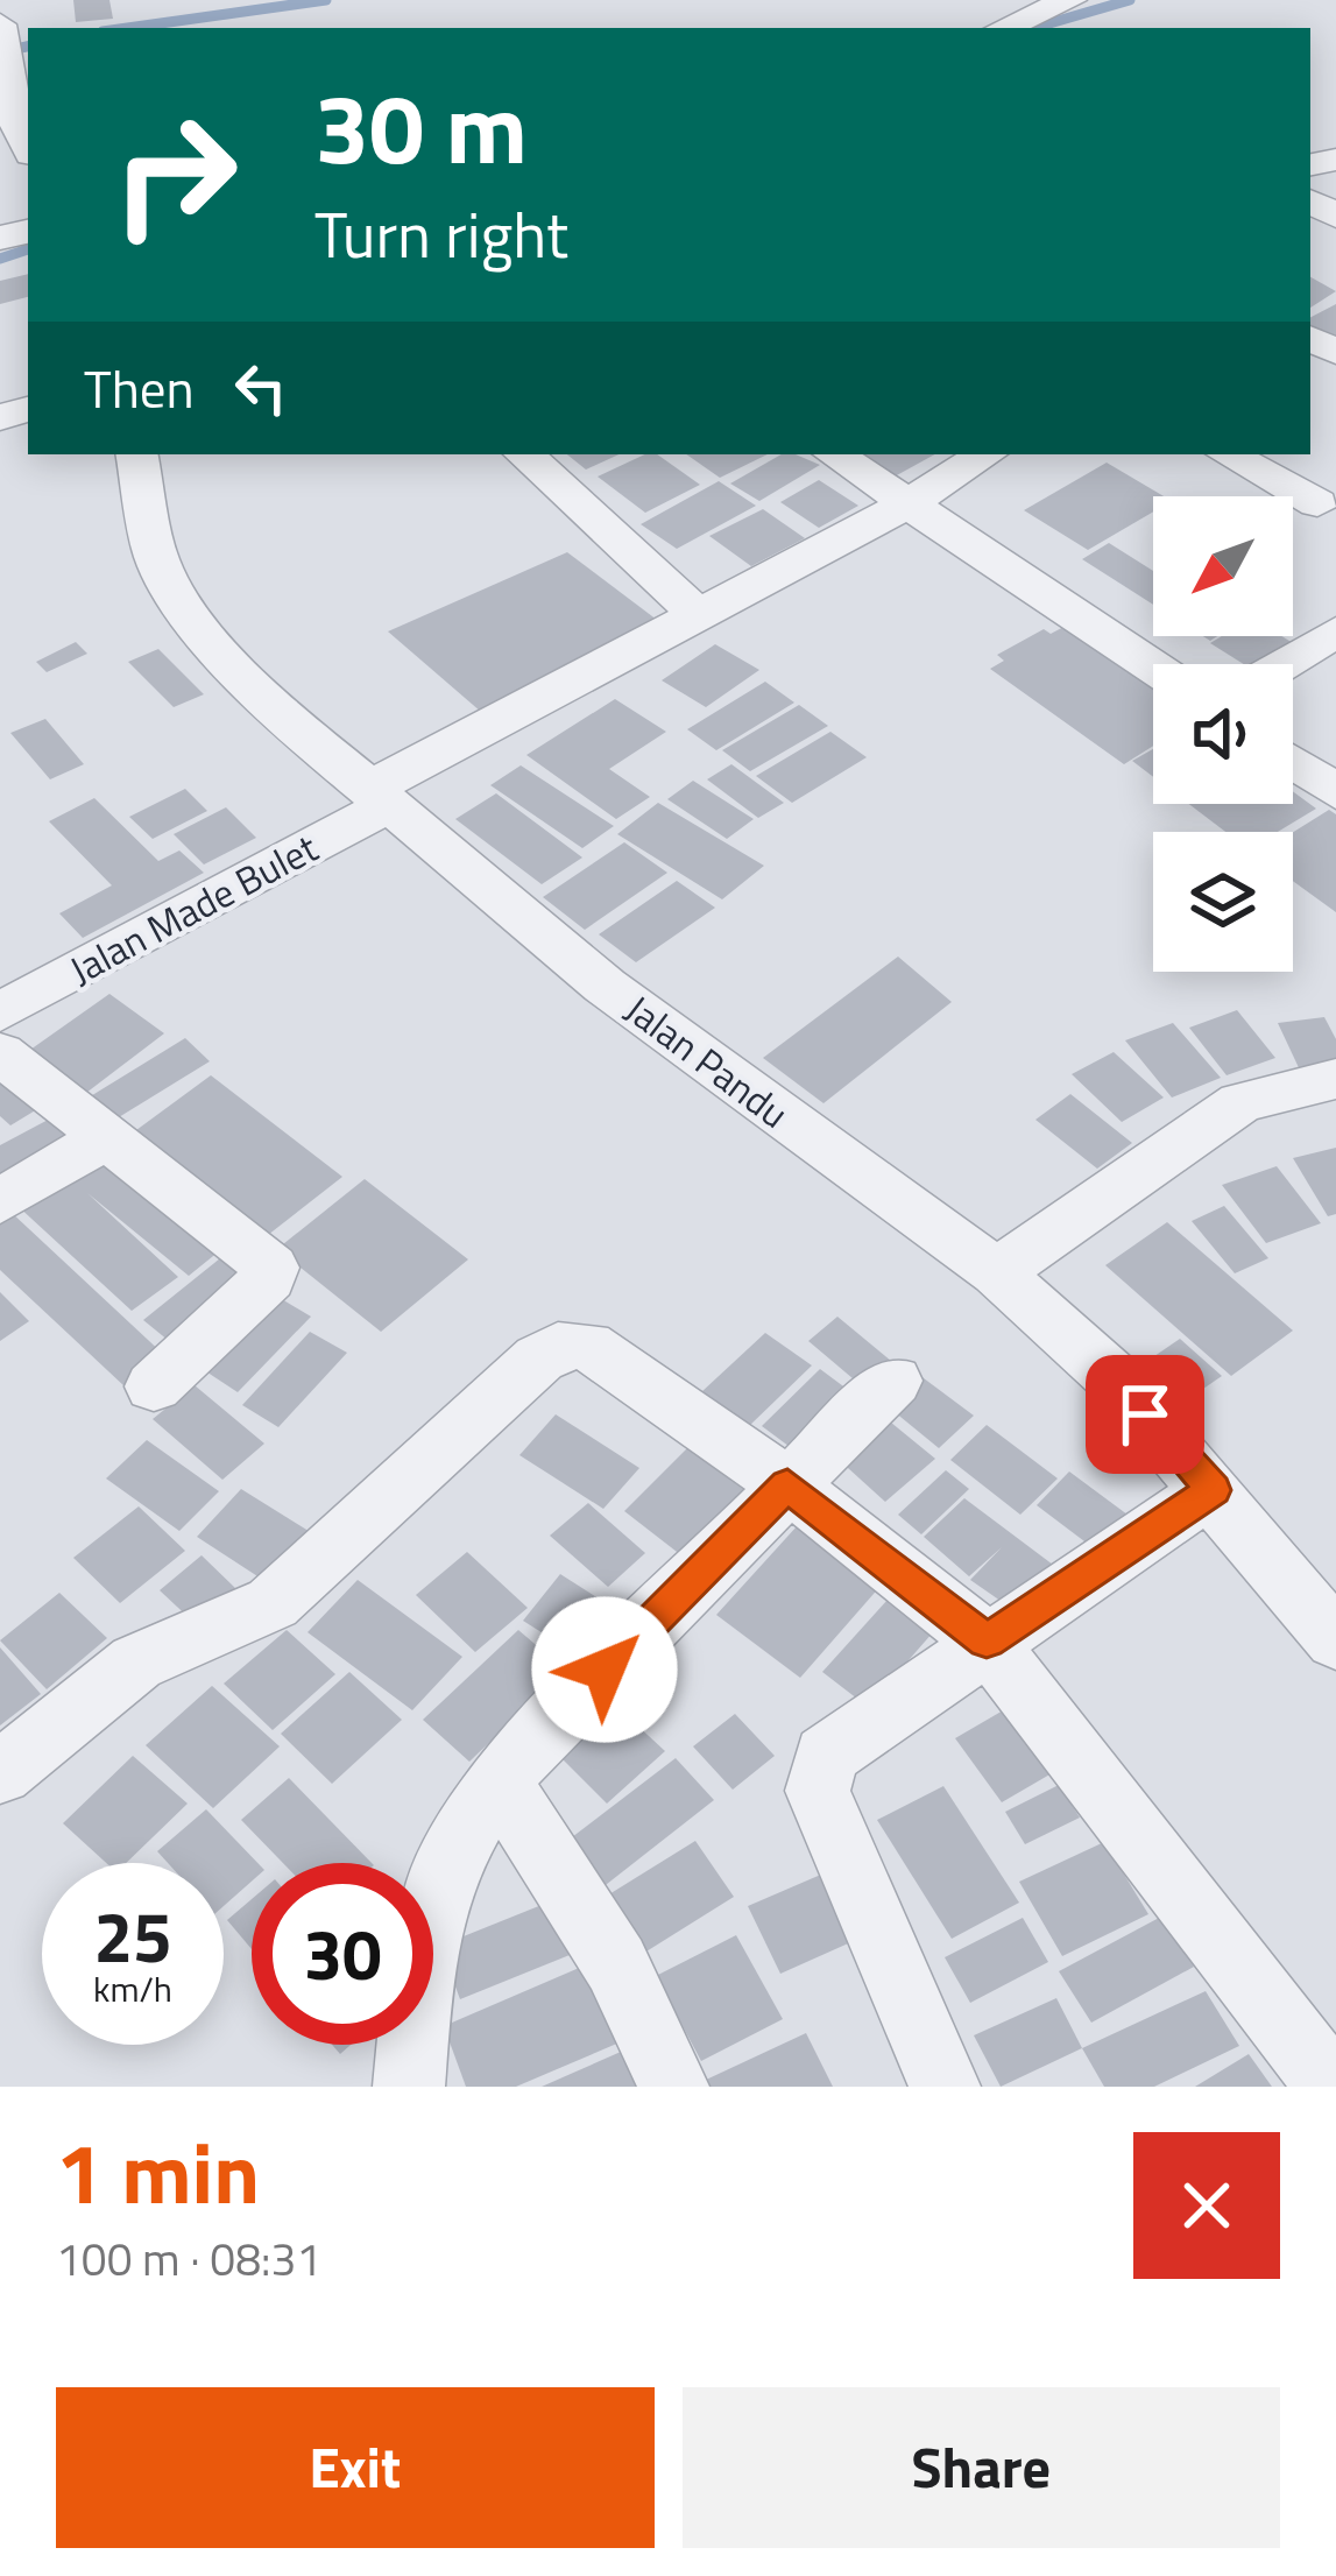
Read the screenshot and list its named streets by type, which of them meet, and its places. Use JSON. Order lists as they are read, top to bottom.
{
  "streets": {
    "street": ["Jalan Made Bulet", "Jalan Pandu"]
  },
  "crossings": [
    ["Jalan Made Bulet", "Jalan Pandu"]
  ],
  "north": "bottom left",
  "page": {
    "turn": ["30 m", "Turn right"],
    "then": "Then",
    "speed": "25 km/h",
    "limit": "30",
    "heading": ["1 min", "100 m · 08:31"],
    "buttons": ["Exit", "Share"]
  }
}
